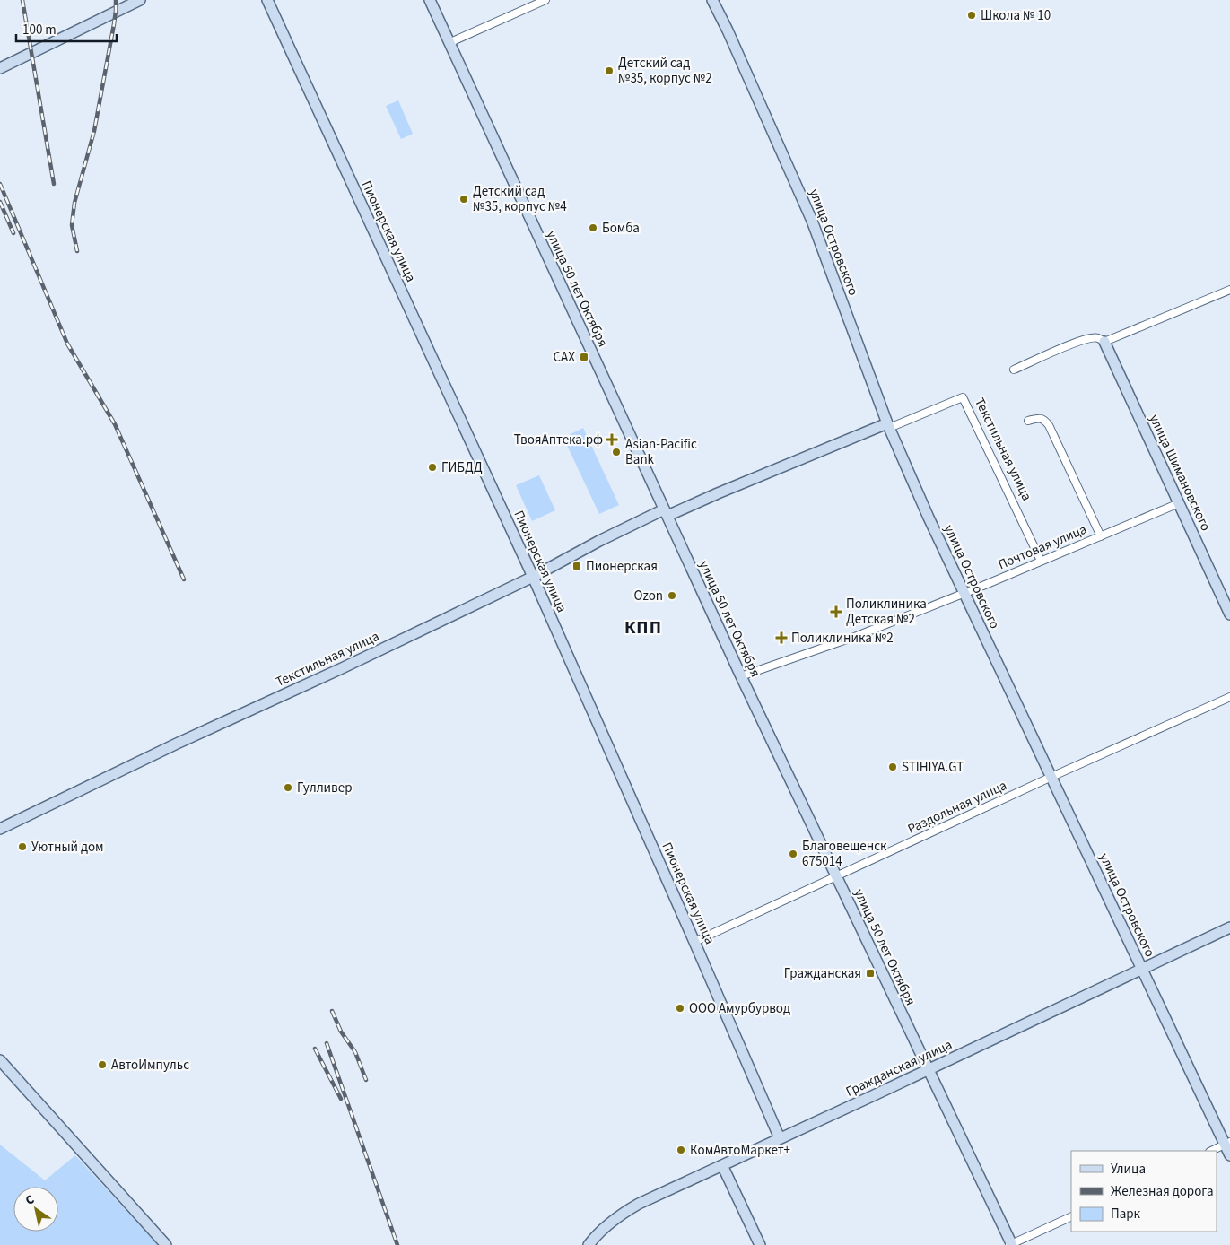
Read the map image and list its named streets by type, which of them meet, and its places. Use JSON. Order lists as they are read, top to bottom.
{
  "streets": {
    "street": [
      "Пионерская улица",
      "улица Островского",
      "улица 50 лет Октября",
      "Текстильная улица",
      "улица Шимановского",
      "Почтовая улица",
      "Раздольная улица",
      "Гражданская улица"
    ]
  },
  "crossings": [
    ["Пионерская улица", "Текстильная улица"],
    ["Пионерская улица", "Раздольная улица"],
    ["Пионерская улица", "Гражданская улица"],
    ["улица Островского", "Текстильная улица"],
    ["улица Островского", "Почтовая улица"],
    ["улица Островского", "Раздольная улица"],
    ["улица Островского", "Гражданская улица"],
    ["улица 50 лет Октября", "Текстильная улица"],
    ["улица 50 лет Октября", "Почтовая улица"],
    ["улица 50 лет Октября", "Раздольная улица"],
    ["улица 50 лет Октября", "Гражданская улица"],
    ["Текстильная улица", "Почтовая улица"],
    ["улица Шимановского", "Почтовая улица"]
  ],
  "districts": ["КПП"],
  "places": {
    "other": [
      "Школа № 10",
      "Детский сад №35, корпус №2",
      "Детский сад №35, корпус №4",
      "Бомба",
      "Asian-Pacific Bank",
      "ГИБДД",
      "Ozon",
      "STIHIYA.GT",
      "Гулливер",
      "Уютный дом",
      "Благовещенск 675014",
      "ООО Амурбурвод",
      "АвтоИмпульс",
      "КомАвтоМаркет+"
    ],
    "transit": ["САХ", "Пионерская", "Гражданская"],
    "health": ["ТвояАптека.рф", "Поликлиника Детская №2", "Поликлиника №2"]
  },
  "legend": ["Улица", "Железная дорога", "Парк"],
  "scale_bar": "100 m",
  "north": "top left"
}
